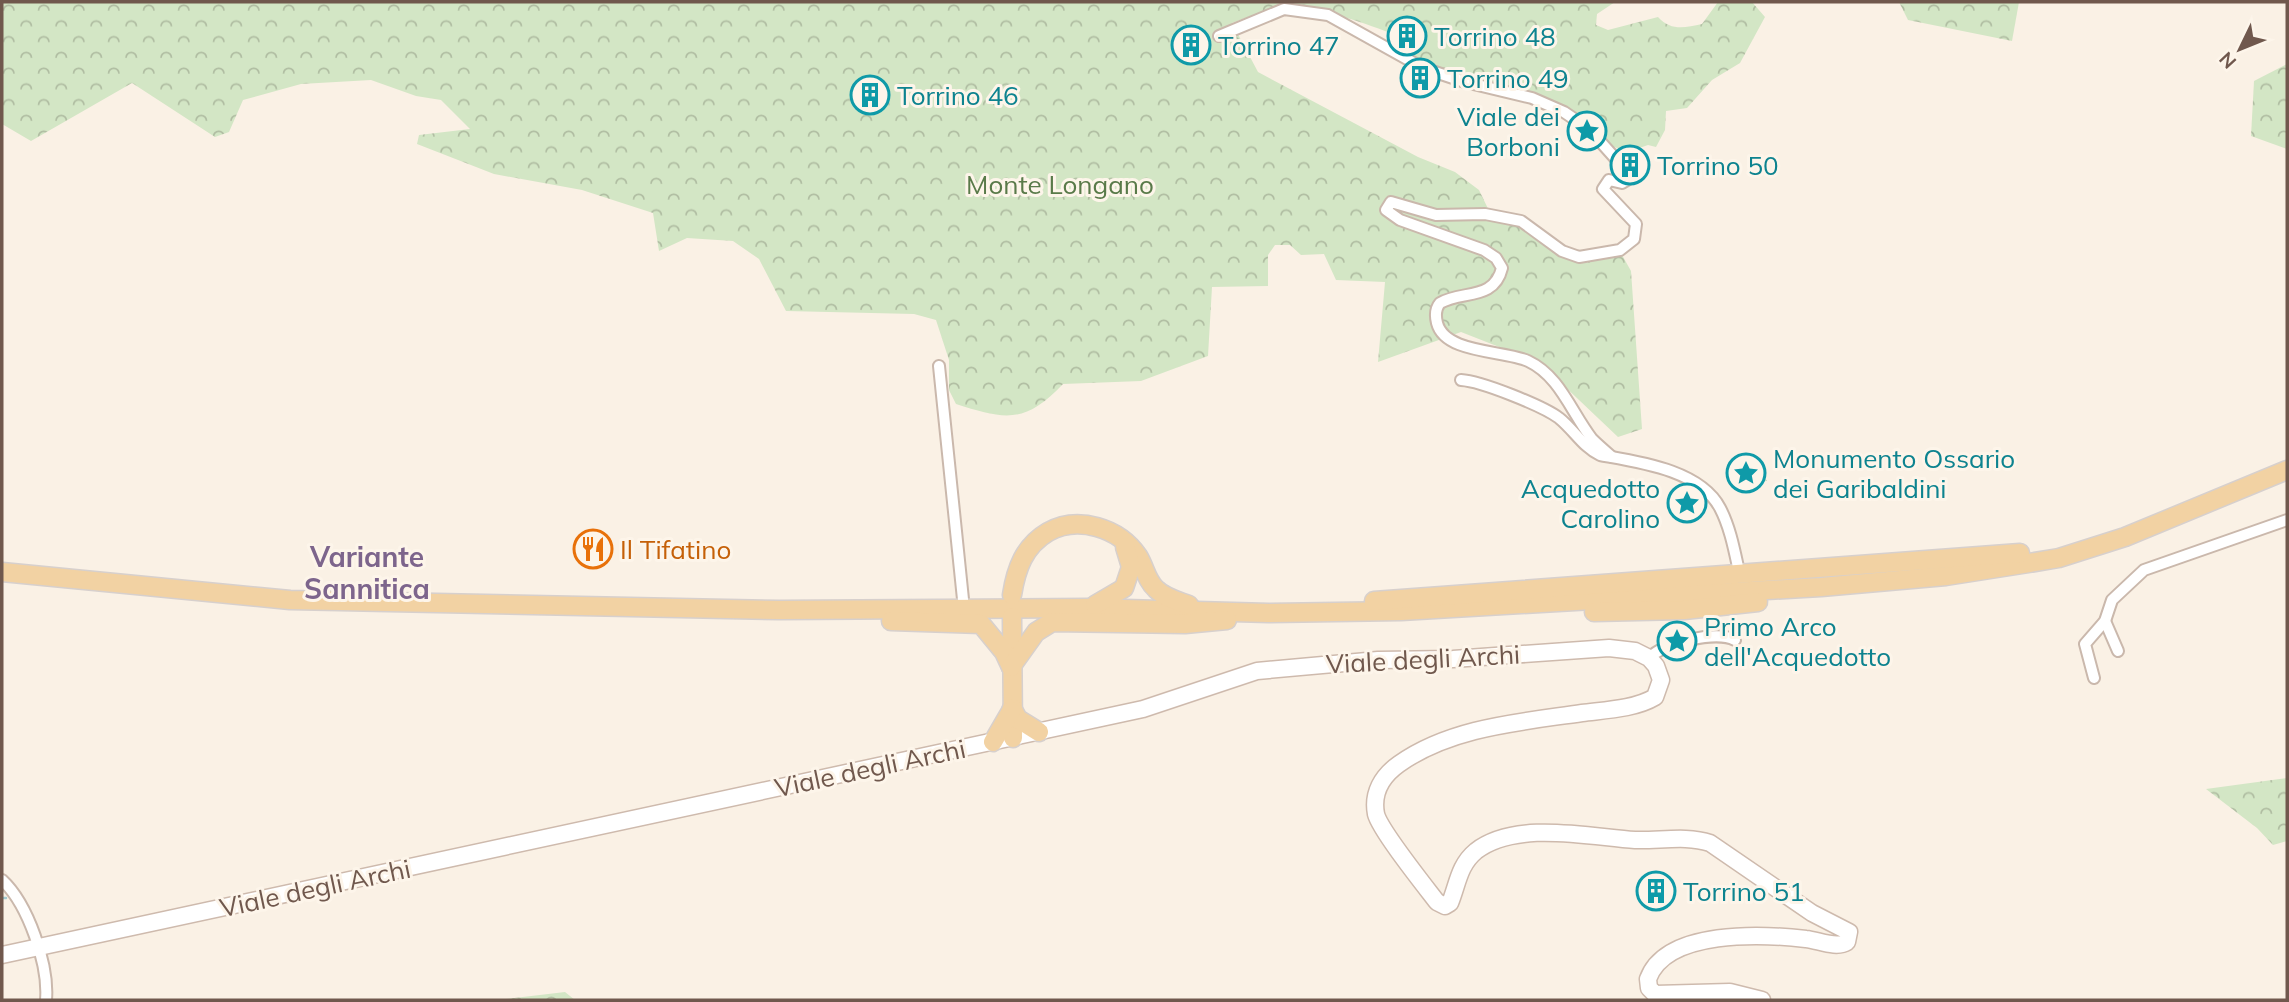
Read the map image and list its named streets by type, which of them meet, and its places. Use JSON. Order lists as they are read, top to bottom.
{
  "streets": {
    "main road": ["Viale degli Archi"]
  },
  "districts": ["Variante Sannitica"],
  "parks": ["Monte Longano"],
  "places": {
    "building": [
      "Torrino 48",
      "Torrino 47",
      "Torrino 49",
      "Torrino 46",
      "Torrino 50",
      "Torrino 51"
    ],
    "place": [
      "Viale dei Borboni",
      "Monumento Ossario dei Garibaldini",
      "Acquedotto Carolino",
      "Primo Arco dell'Acquedotto"
    ],
    "restaurant": ["Il Tifatino"]
  },
  "north": "bottom left"
}
